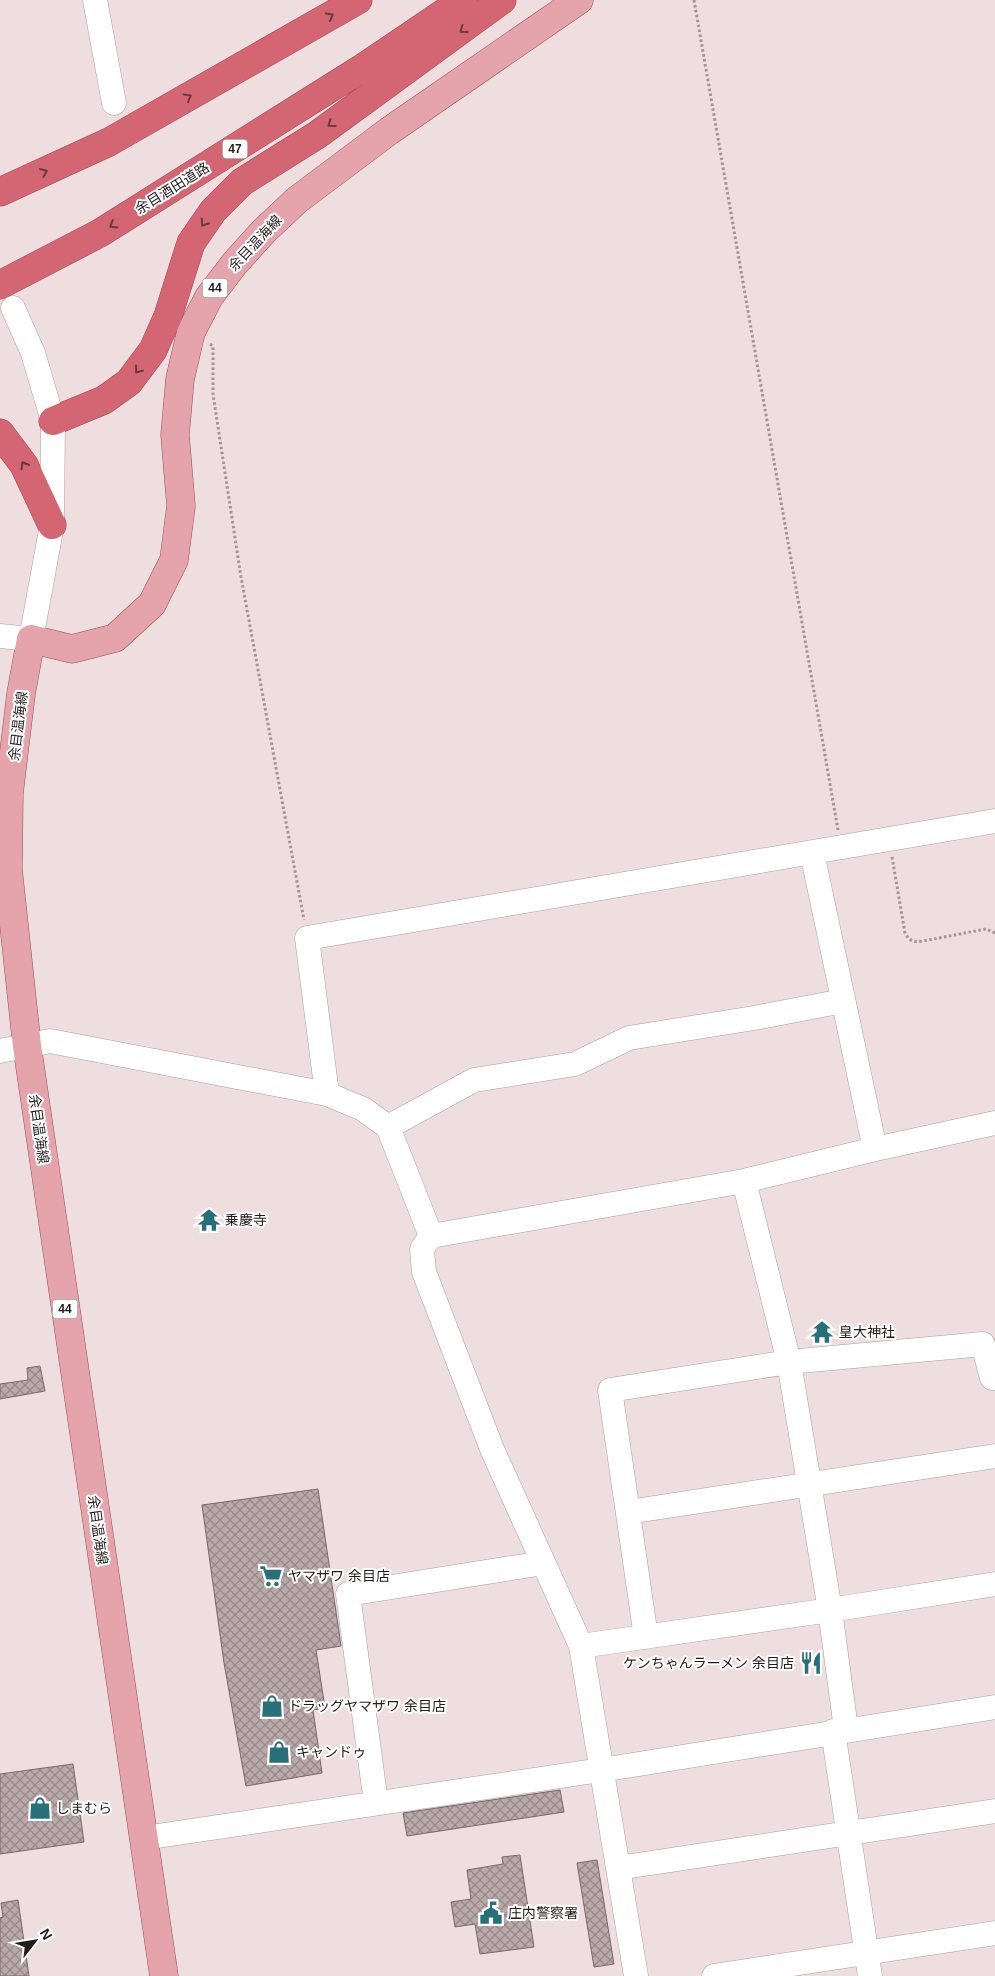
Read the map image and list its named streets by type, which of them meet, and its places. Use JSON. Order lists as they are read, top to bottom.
{
  "streets": {
    "highway": ["47", "余目酒田道路"],
    "main road": ["余目温海線", "44"]
  },
  "places": {
    "temple": ["乗慶寺", "皇大神社"],
    "supermarket": ["ヤマザワ 余目店"],
    "restaurant": ["ケンちゃんラーメン 余目店"],
    "shop": ["ドラッグヤマザワ 余目店", "キャンドゥ", "しまむら"],
    "public building": ["庄内警察署"]
  },
  "north": "top right"
}
